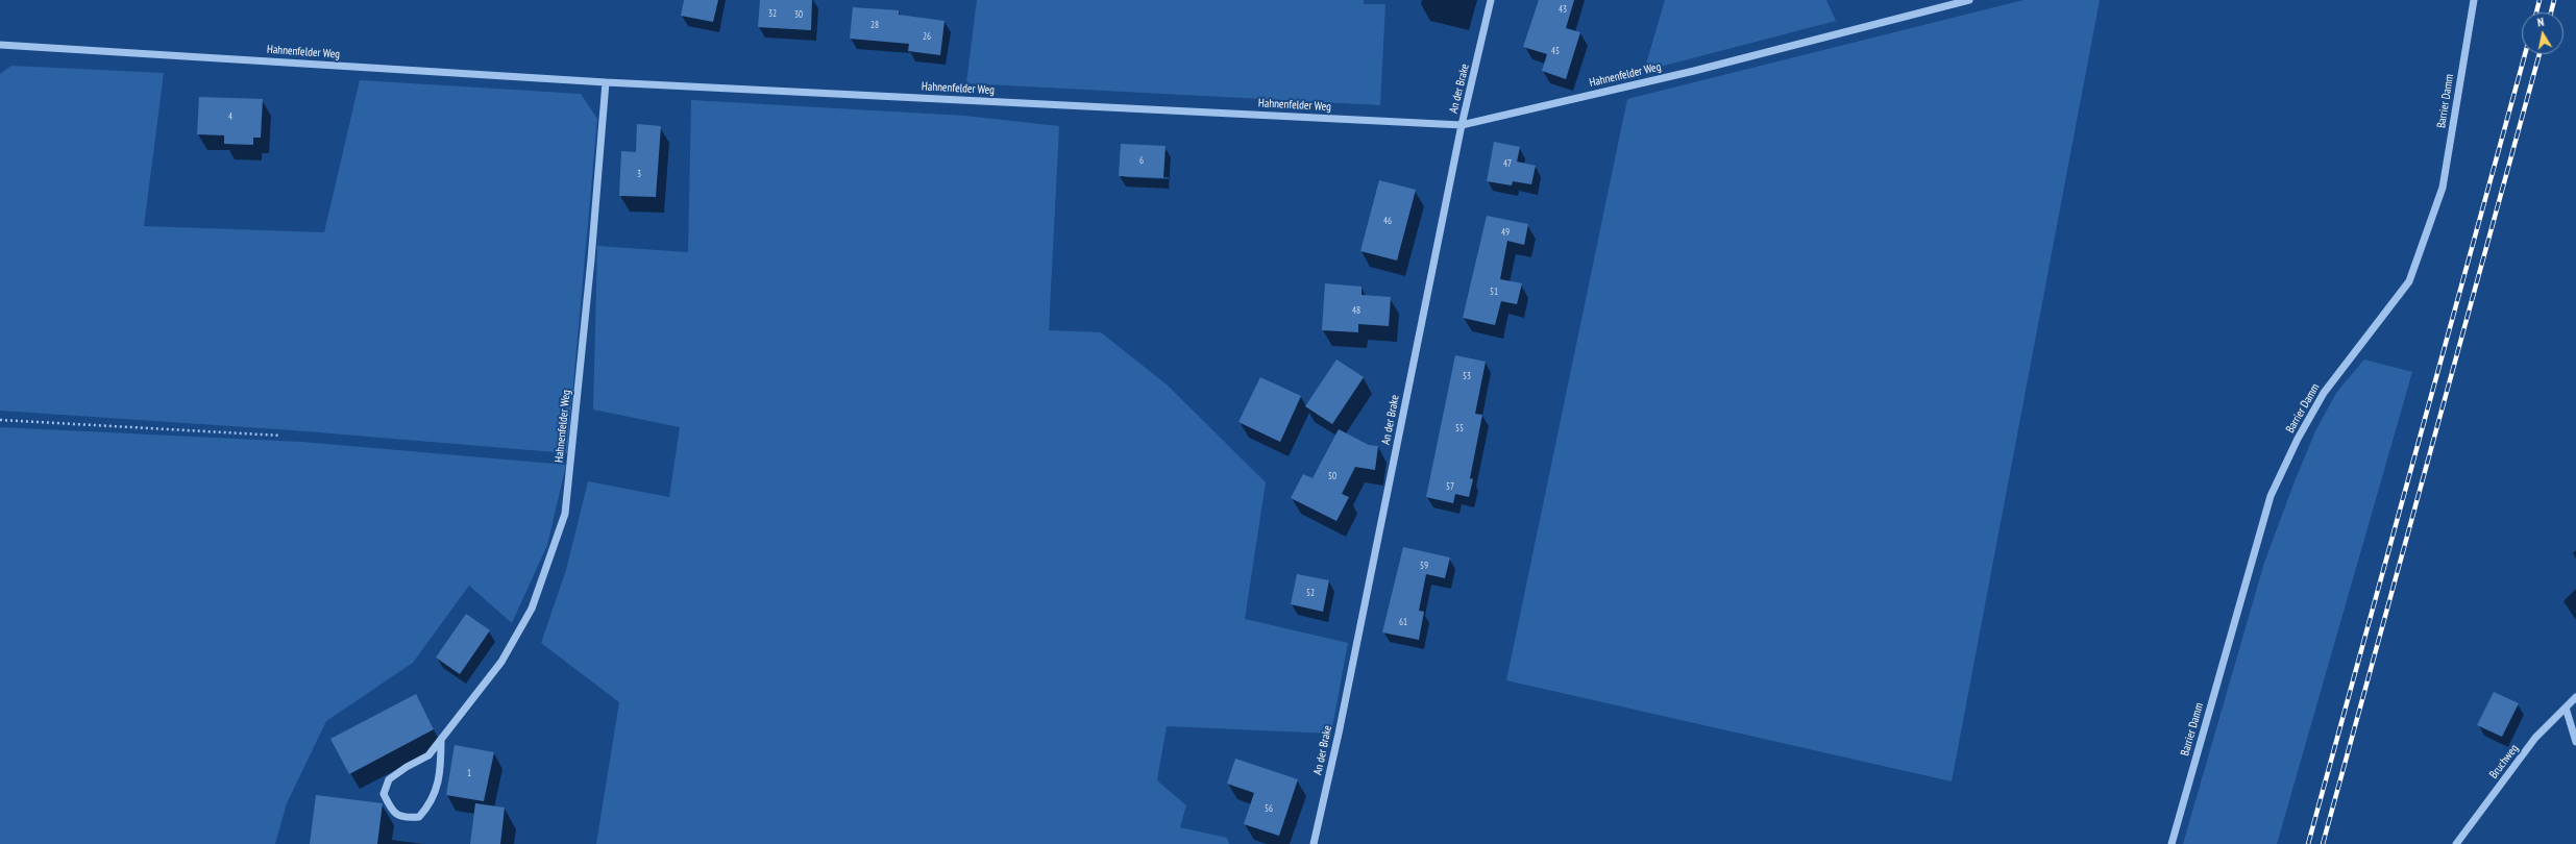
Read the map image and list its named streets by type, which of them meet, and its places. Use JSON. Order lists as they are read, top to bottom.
{
  "streets": {
    "street": [
      "Hahnenfelder Weg",
      "An der Brake",
      "Barrier Damm",
      "Bruchweg"
    ]
  },
  "crossings": [
    ["Hahnenfelder Weg", "An der Brake"]
  ],
  "house_numbers": [
    "43",
    "32",
    "30",
    "28",
    "26",
    "45",
    "4",
    "6",
    "47",
    "3",
    "46",
    "49",
    "51",
    "48",
    "53",
    "55",
    "50",
    "57",
    "59",
    "52",
    "61",
    "1",
    "56"
  ],
  "north": "top"
}
